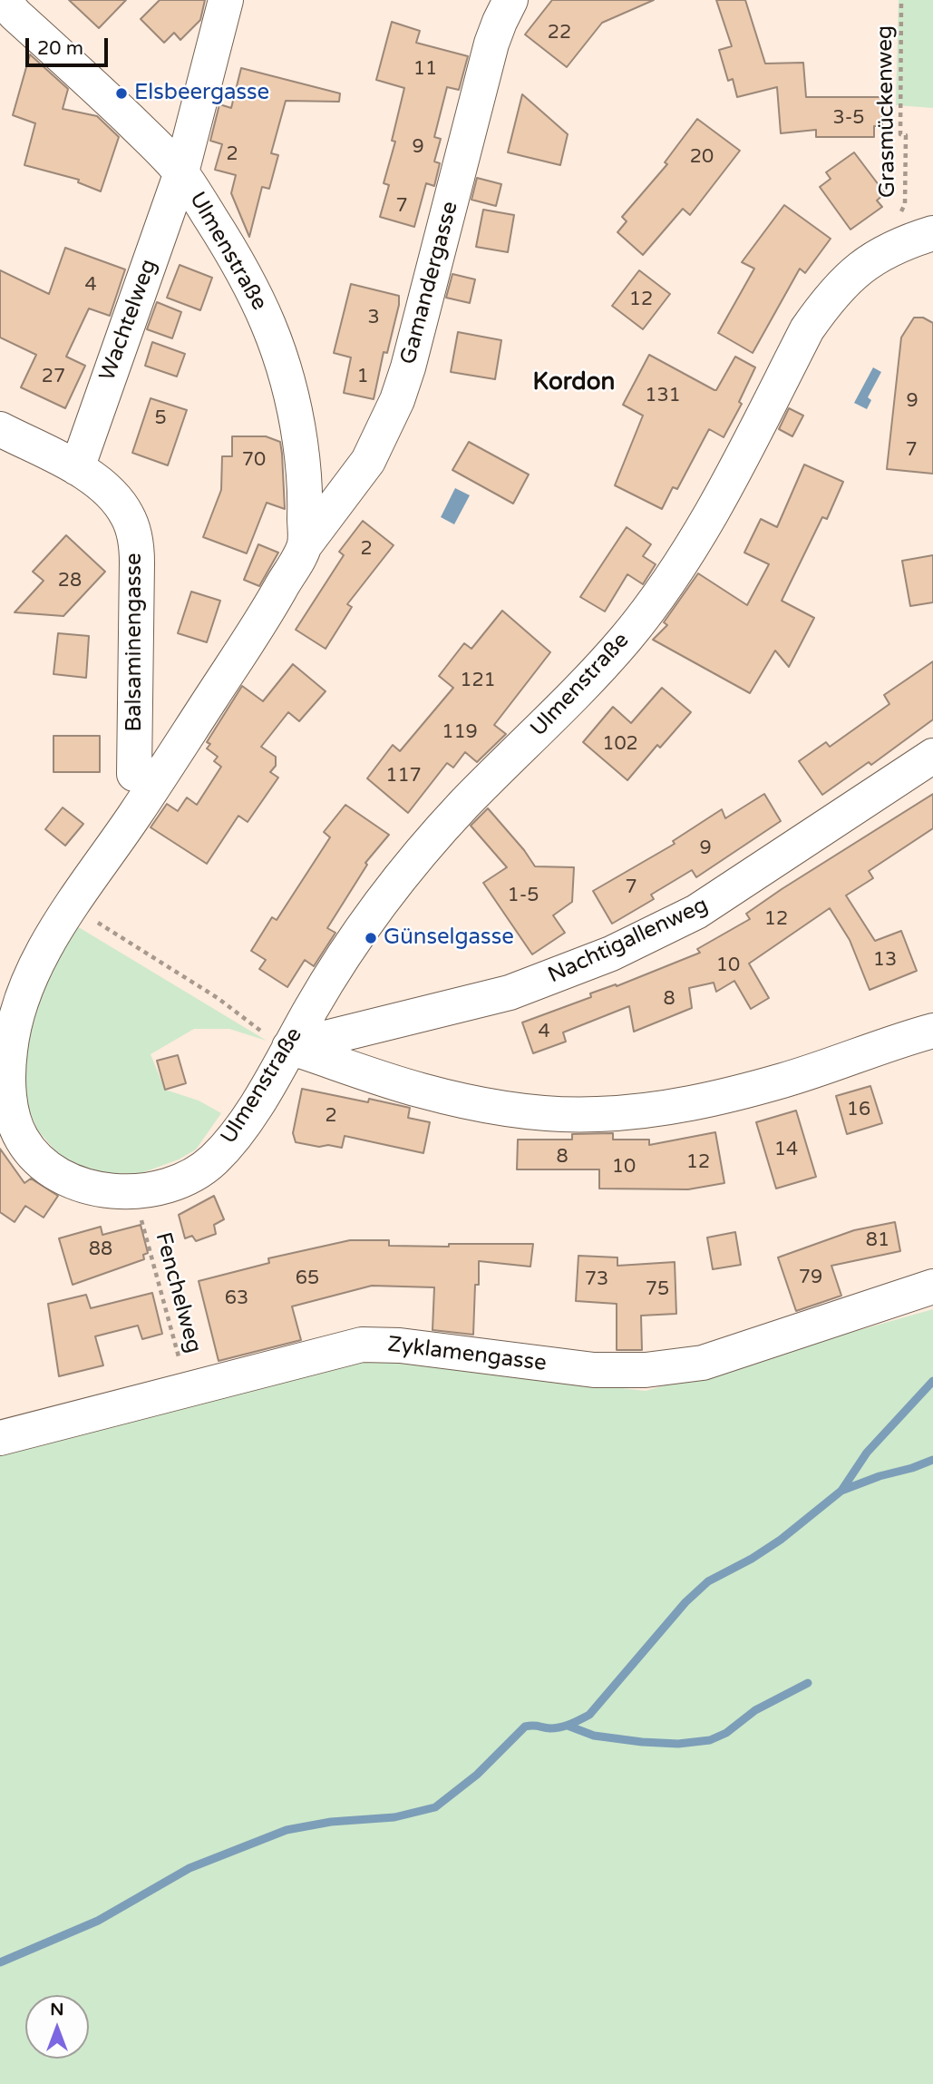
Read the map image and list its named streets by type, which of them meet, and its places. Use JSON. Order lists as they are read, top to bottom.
{
  "streets": {
    "street": [
      "Ulmenstraße",
      "Gamandergasse",
      "Wachtelweg",
      "Balsaminengasse",
      "Nachtigallenweg",
      "Zyklamengasse"
    ],
    "path": ["Grasmückenweg", "Fenchelweg"]
  },
  "crossings": [
    ["Ulmenstraße", "Gamandergasse"],
    ["Ulmenstraße", "Wachtelweg"],
    ["Ulmenstraße", "Nachtigallenweg"],
    ["Wachtelweg", "Balsaminengasse"],
    ["Fenchelweg", "Zyklamengasse"]
  ],
  "districts": ["Kordon"],
  "places": ["Elsbeergasse", "Günselgasse"],
  "house_numbers": [
    "22",
    "11",
    "3-5",
    "9",
    "2",
    "20",
    "7",
    "4",
    "12",
    "3",
    "27",
    "1",
    "131",
    "9",
    "5",
    "7",
    "70",
    "2",
    "28",
    "121",
    "119",
    "102",
    "117",
    "9",
    "7",
    "1-5",
    "12",
    "13",
    "10",
    "8",
    "4",
    "16",
    "2",
    "14",
    "8",
    "12",
    "10",
    "81",
    "88",
    "79",
    "65",
    "73",
    "75",
    "63"
  ],
  "scale_bar": "20 m",
  "north": "top"
}
